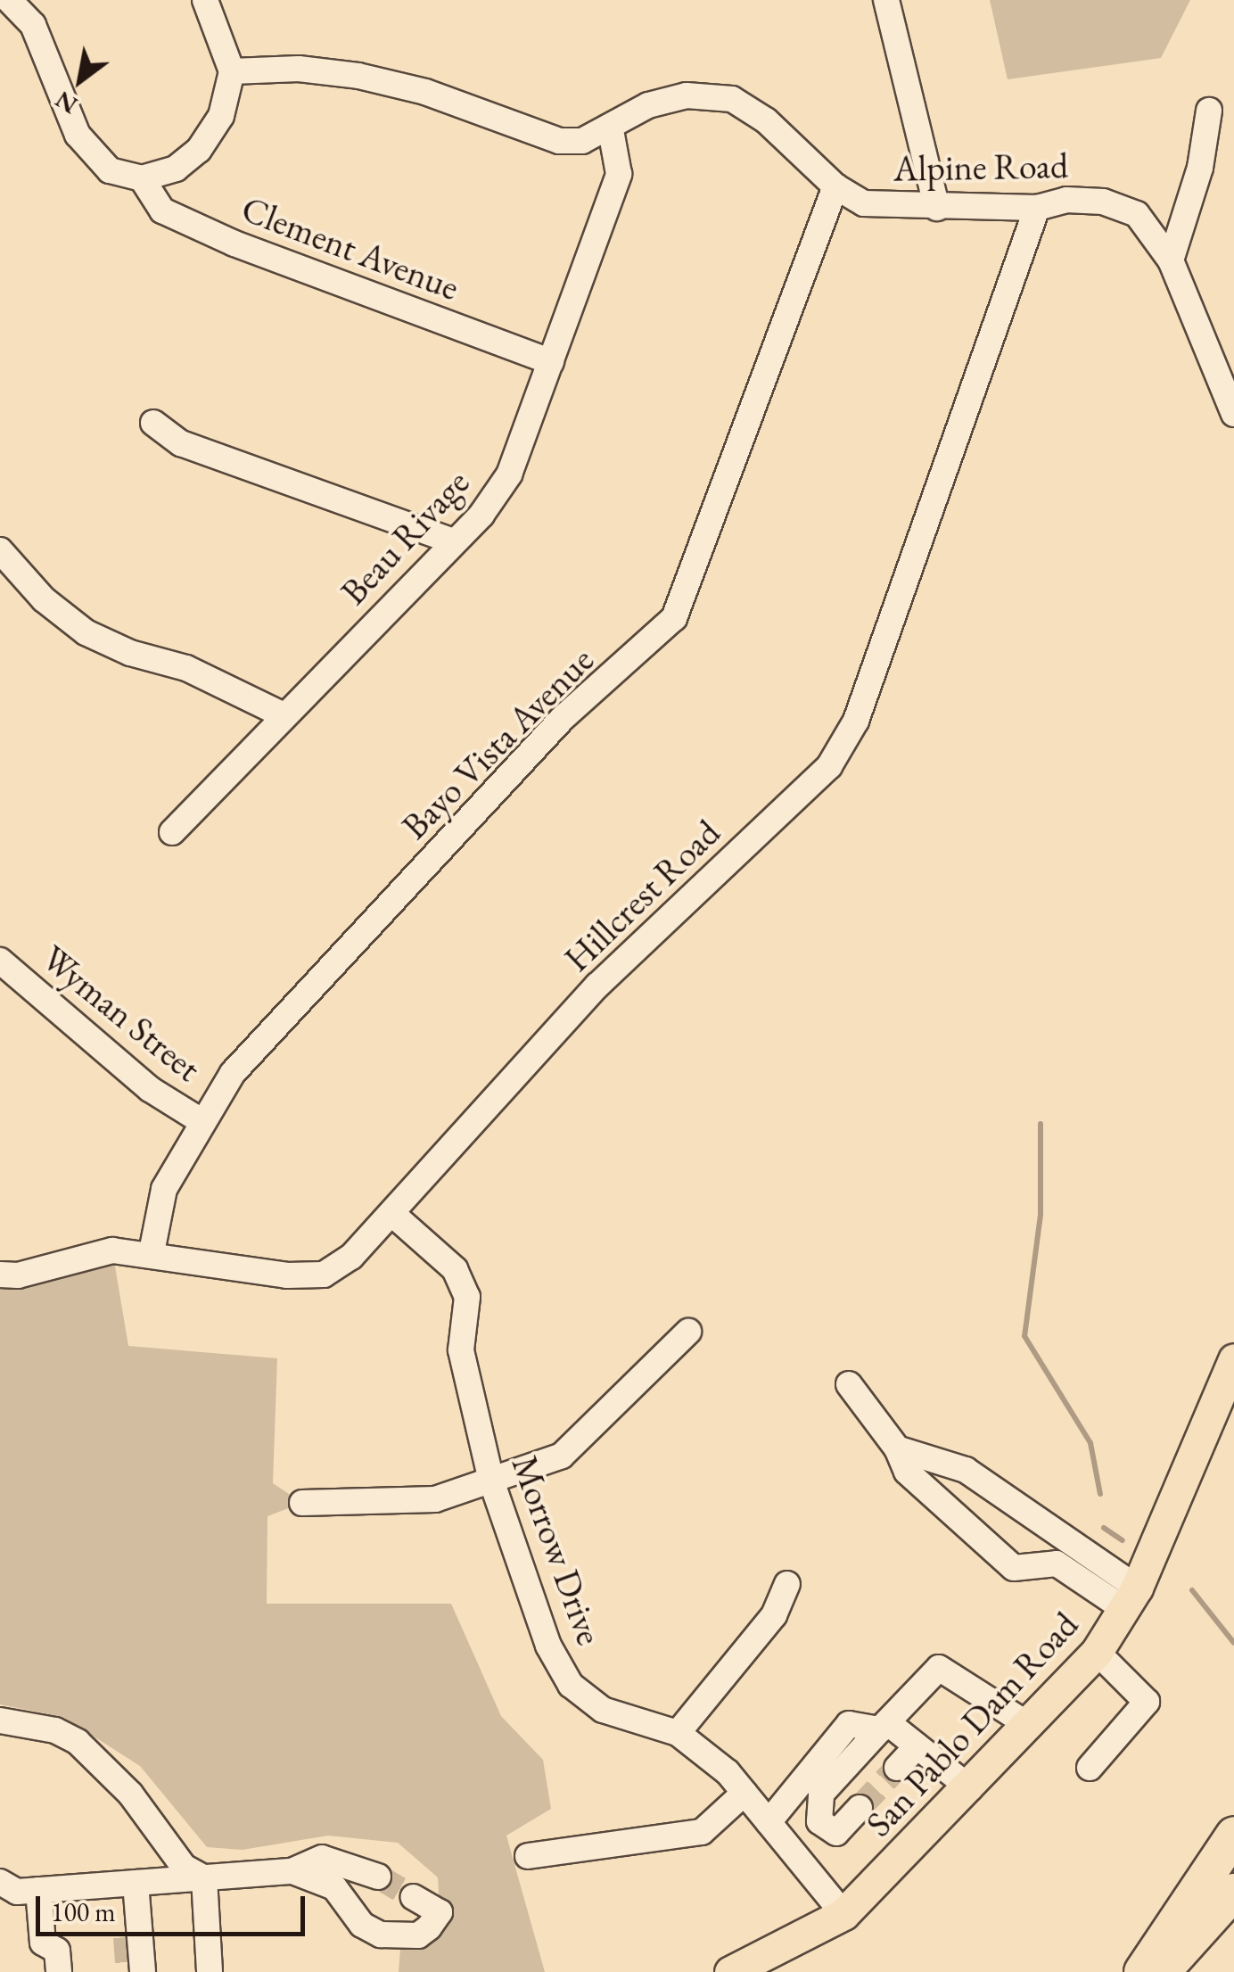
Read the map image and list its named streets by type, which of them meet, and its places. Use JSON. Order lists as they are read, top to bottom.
{
  "streets": {
    "main road": ["San Pablo Dam Road"],
    "street": [
      "Alpine Road",
      "Clement Avenue",
      "Beau Rivage",
      "Bayo Vista Avenue",
      "Hillcrest Road",
      "Wyman Street",
      "Morrow Drive"
    ]
  },
  "crossings": [
    ["Alpine Road", "Beau Rivage"],
    ["Alpine Road", "Bayo Vista Avenue"],
    ["Alpine Road", "Hillcrest Road"],
    ["Clement Avenue", "Beau Rivage"],
    ["Bayo Vista Avenue", "Hillcrest Road"],
    ["Bayo Vista Avenue", "Wyman Street"],
    ["Hillcrest Road", "Morrow Drive"],
    ["Morrow Drive", "San Pablo Dam Road"]
  ],
  "scale_bar": "100 m",
  "north": "bottom left"
}
